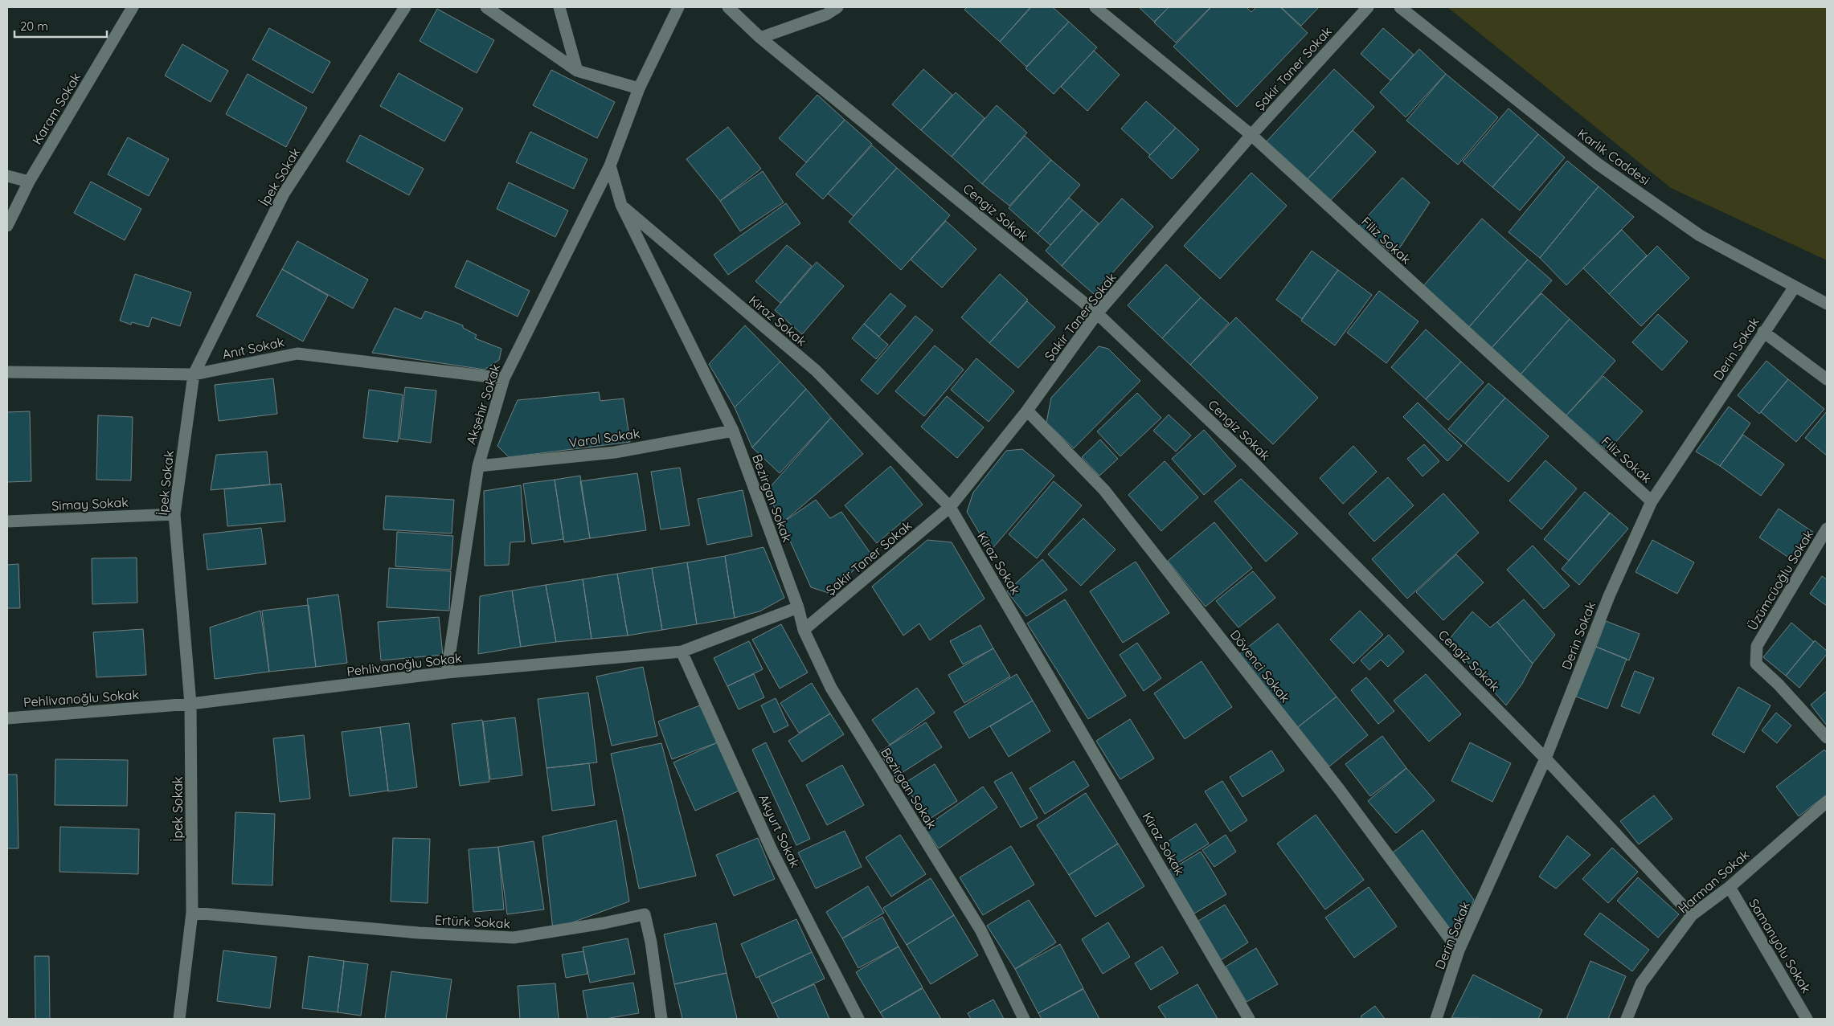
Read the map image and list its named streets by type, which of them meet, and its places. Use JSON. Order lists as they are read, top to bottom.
{
  "streets": {
    "street": [
      "Şakir Taner Sokak",
      "Karam Sokak",
      "Karlık Caddesi",
      "İpek Sokak",
      "Cengiz Sokak",
      "Filiz Sokak",
      "Kiraz Sokak",
      "Anıt Sokak",
      "Derin Sokak",
      "Akşehir Sokak",
      "Varol Sokak",
      "Bezirgan Sokak",
      "Simay Sokak",
      "Üzümcüoğlu Sokak",
      "Pehlivanoğlu Sokak",
      "Dövenci Sokak",
      "Akyurt Sokak",
      "Harman Sokak",
      "Ertürk Sokak",
      "Samanyolu Sokak"
    ]
  },
  "crossings": [
    ["Şakir Taner Sokak", "Cengiz Sokak"],
    ["Şakir Taner Sokak", "Filiz Sokak"],
    ["Şakir Taner Sokak", "Kiraz Sokak"],
    ["Şakir Taner Sokak", "Bezirgan Sokak"],
    ["Şakir Taner Sokak", "Dövenci Sokak"],
    ["Karlık Caddesi", "Derin Sokak"],
    ["İpek Sokak", "Anıt Sokak"],
    ["İpek Sokak", "Simay Sokak"],
    ["İpek Sokak", "Pehlivanoğlu Sokak"],
    ["İpek Sokak", "Ertürk Sokak"],
    ["Cengiz Sokak", "Derin Sokak"],
    ["Cengiz Sokak", "Harman Sokak"],
    ["Filiz Sokak", "Derin Sokak"],
    ["Kiraz Sokak", "Bezirgan Sokak"],
    ["Anıt Sokak", "Akşehir Sokak"],
    ["Derin Sokak", "Dövenci Sokak"],
    ["Akşehir Sokak", "Varol Sokak"],
    ["Akşehir Sokak", "Bezirgan Sokak"],
    ["Akşehir Sokak", "Pehlivanoğlu Sokak"],
    ["Varol Sokak", "Bezirgan Sokak"],
    ["Bezirgan Sokak", "Pehlivanoğlu Sokak"],
    ["Pehlivanoğlu Sokak", "Akyurt Sokak"],
    ["Harman Sokak", "Samanyolu Sokak"]
  ],
  "scale_bar": "20 m"
}
